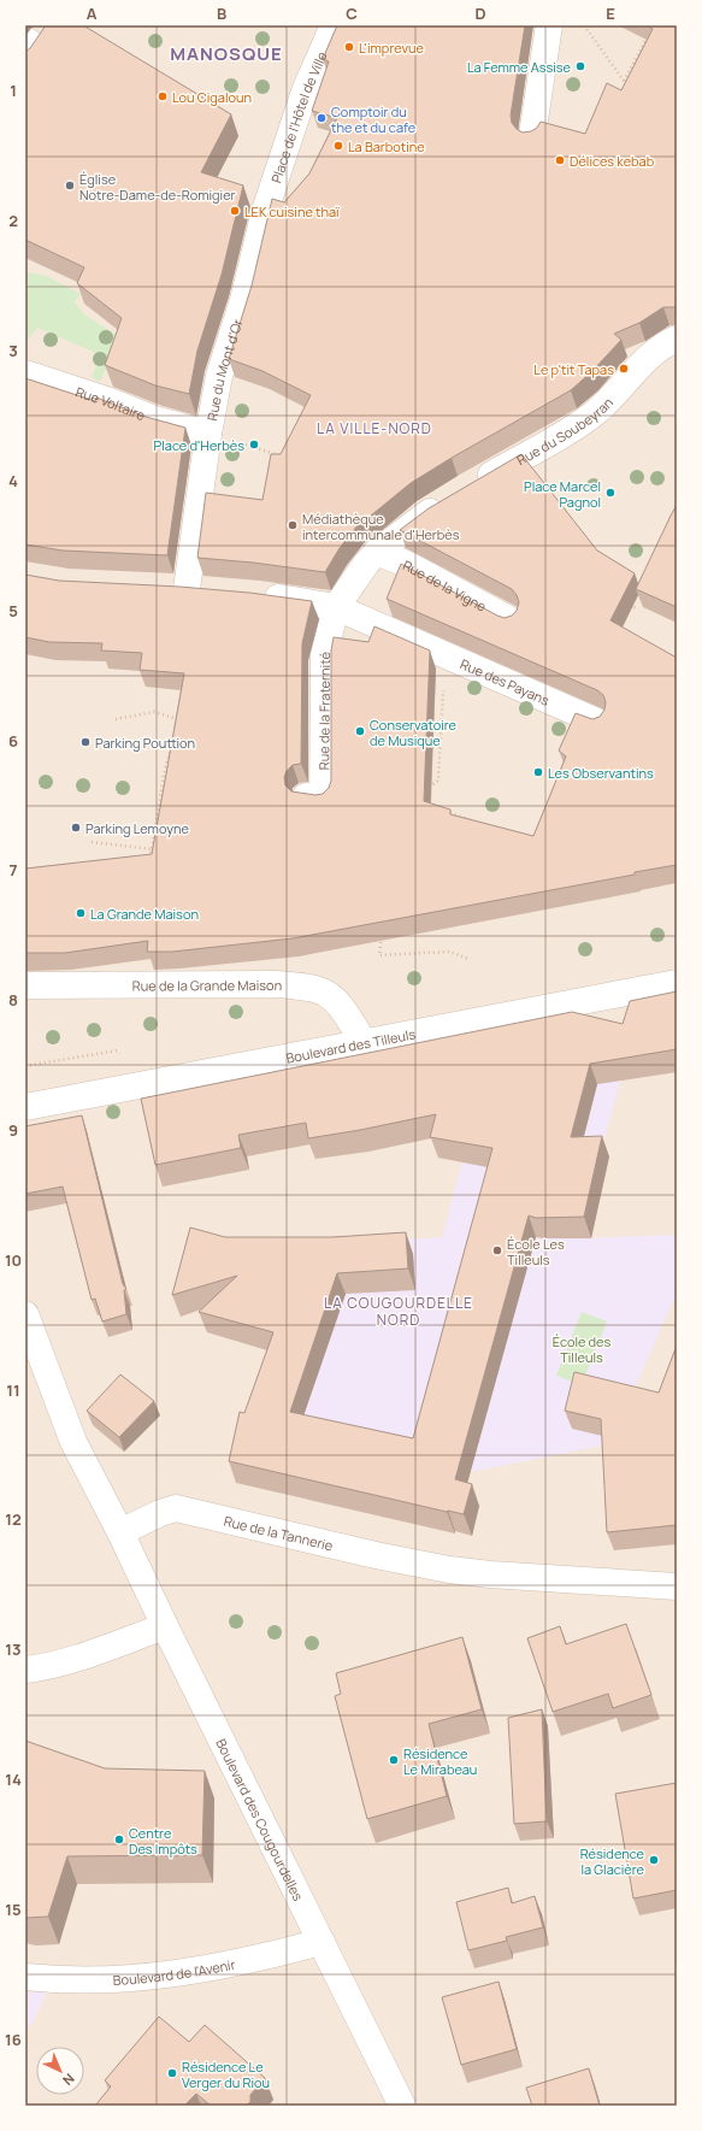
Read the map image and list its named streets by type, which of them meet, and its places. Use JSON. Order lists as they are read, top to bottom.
{
  "streets": {
    "street": [
      "Place de l'Hôtel de Ville",
      "Rue du Mont d'Or",
      "Rue Voltaire",
      "Rue du Soubeyran",
      "Rue de la Vigne",
      "Rue des Payans",
      "Rue de la Fraternité",
      "Rue de la Grande Maison",
      "Boulevard des Tilleuls",
      "Rue de la Tannerie",
      "Boulevard des Cougourdelles",
      "Boulevard de l'Avenir"
    ]
  },
  "crossings": [
    ["Place de l'Hôtel de Ville", "Rue du Mont d'Or"],
    ["Rue du Mont d'Or", "Rue Voltaire"],
    ["Rue des Payans", "Rue de la Fraternité"],
    ["Rue de la Grande Maison", "Boulevard des Tilleuls"],
    ["Rue de la Tannerie", "Boulevard des Cougourdelles"],
    ["Boulevard des Cougourdelles", "Boulevard de l'Avenir"]
  ],
  "districts": ["MANOSQUE", "LA VILLE-NORD", "LA COUGOURDELLE NORD"],
  "parks": ["École des Tilleuls"],
  "places": [
    "L'imprevue",
    "La Femme Assise",
    "Lou Cigaloun",
    "Comptoir du the et du cafe",
    "La Barbotine",
    "Délices kebab",
    "Église Notre-Dame-de-Romigier",
    "LEK cuisine thaï",
    "Le p'tit Tapas",
    "Place d'Herbès",
    "Place Marcel Pagnol",
    "Médiathèque intercommunale d'Herbès",
    "Conservatoire de Musique",
    "Parking Pouttion",
    "Les Observantins",
    "Parking Lemoyne",
    "La Grande Maison",
    "École Les Tilleuls",
    "Résidence Le Mirabeau",
    "Centre Des Impôts",
    "Résidence la Glacière",
    "Résidence Le Verger du Riou"
  ],
  "north": "bottom right",
  "grid": {
    "columns": [
      "A",
      "B",
      "C",
      "D",
      "E"
    ],
    "rows": [
      "1",
      "2",
      "3",
      "4",
      "5",
      "6",
      "7",
      "8",
      "9",
      "10",
      "11",
      "12",
      "13",
      "14",
      "15",
      "16"
    ]
  }
}
